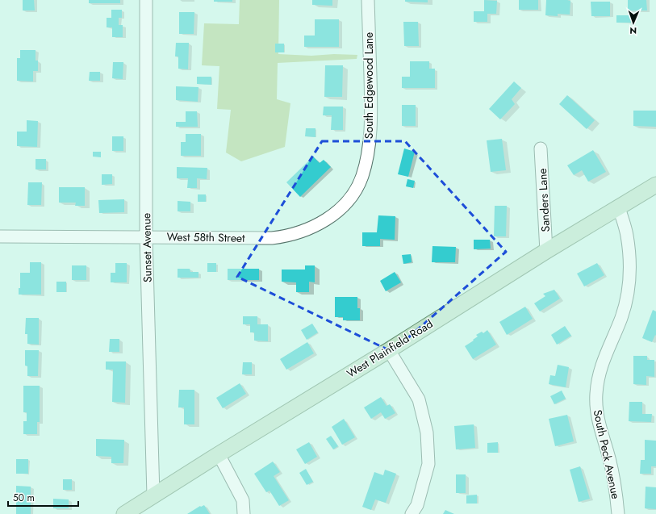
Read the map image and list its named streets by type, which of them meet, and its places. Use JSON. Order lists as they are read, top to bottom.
{
  "streets": {
    "main road": ["West Plainfield Road"],
    "street": [
      "South Edgewood Lane",
      "Sanders Lane",
      "West 58th Street",
      "Sunset Avenue",
      "South Peck Avenue"
    ]
  },
  "crossings": [
    ["South Edgewood Lane", "West 58th Street"],
    ["Sanders Lane", "West Plainfield Road"],
    ["West 58th Street", "Sunset Avenue"],
    ["Sunset Avenue", "West Plainfield Road"],
    ["West Plainfield Road", "South Peck Avenue"]
  ],
  "scale_bar": "50 m",
  "north": "bottom"
}
